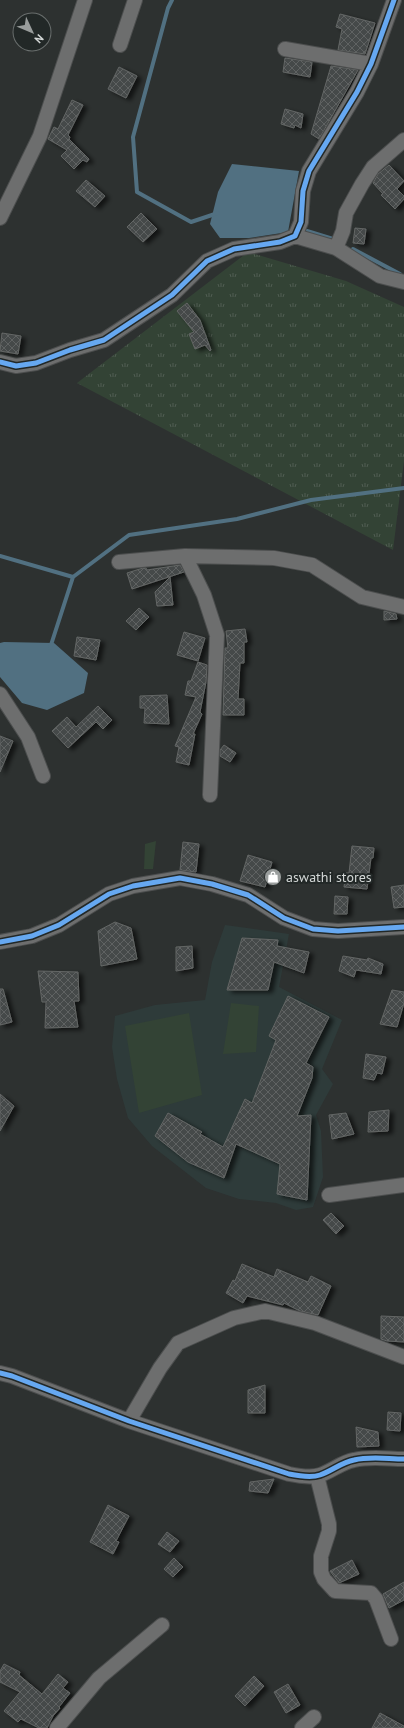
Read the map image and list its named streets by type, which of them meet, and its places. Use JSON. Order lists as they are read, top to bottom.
{
  "places": {
    "shop": ["aswathi stores"]
  },
  "north": "bottom right"
}
